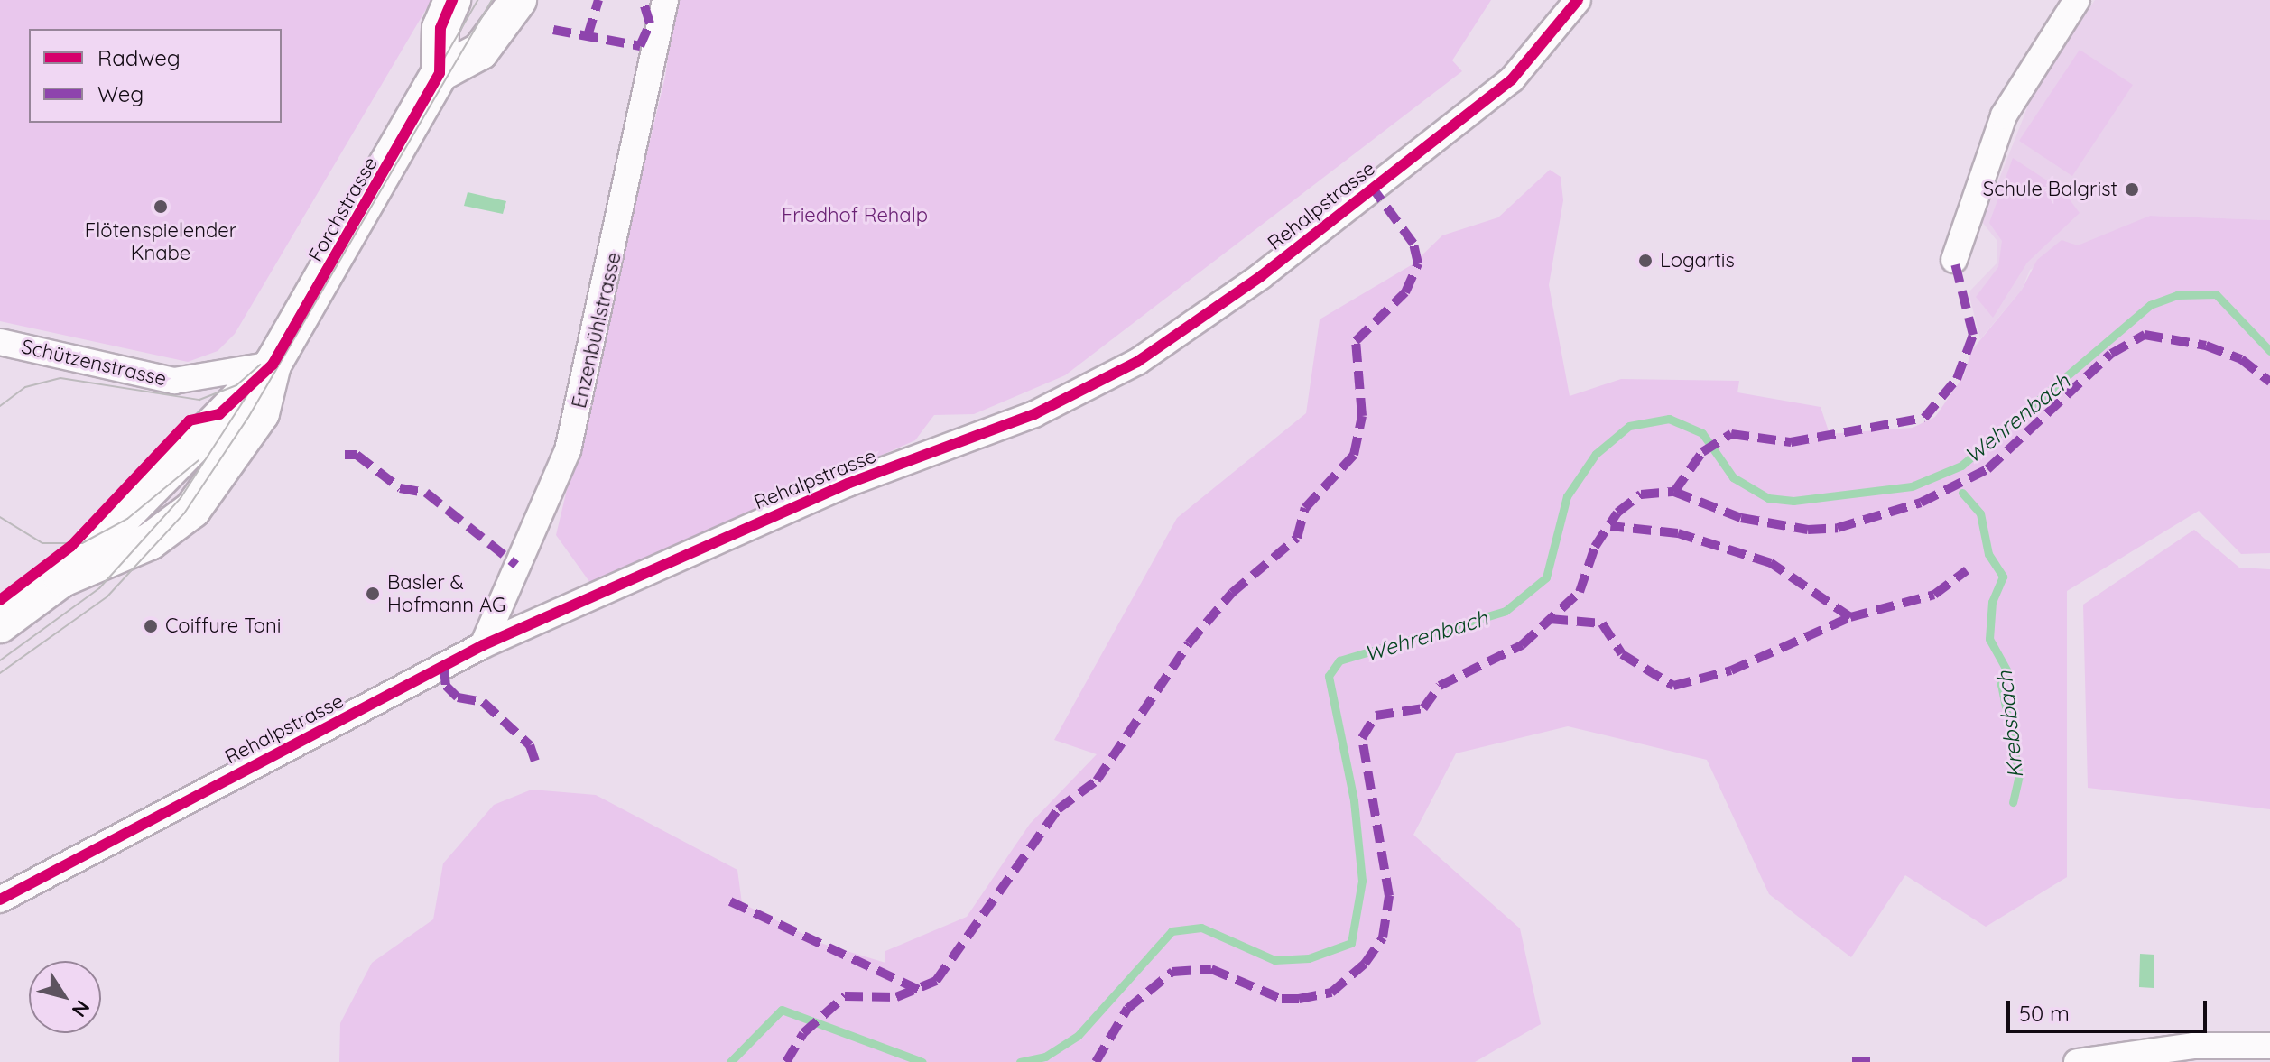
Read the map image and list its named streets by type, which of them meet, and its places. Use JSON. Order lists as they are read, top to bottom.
{
  "streets": {
    "main road": ["Forchstrasse"],
    "street": ["Rehalpstrasse", "Enzenbühlstrasse", "Schützenstrasse"]
  },
  "crossings": [
    ["Rehalpstrasse", "Enzenbühlstrasse"],
    ["Forchstrasse", "Schützenstrasse"]
  ],
  "water": ["Wehrenbach", "Krebsbach"],
  "parks": ["Friedhof Rehalp"],
  "places": [
    "Schule Balgrist",
    "Flötenspielender Knabe",
    "Logartis",
    "Basler & Hofmann AG",
    "Coiffure Toni"
  ],
  "legend": ["Radweg", "Weg"],
  "scale_bar": "50 m",
  "north": "bottom right"
}
